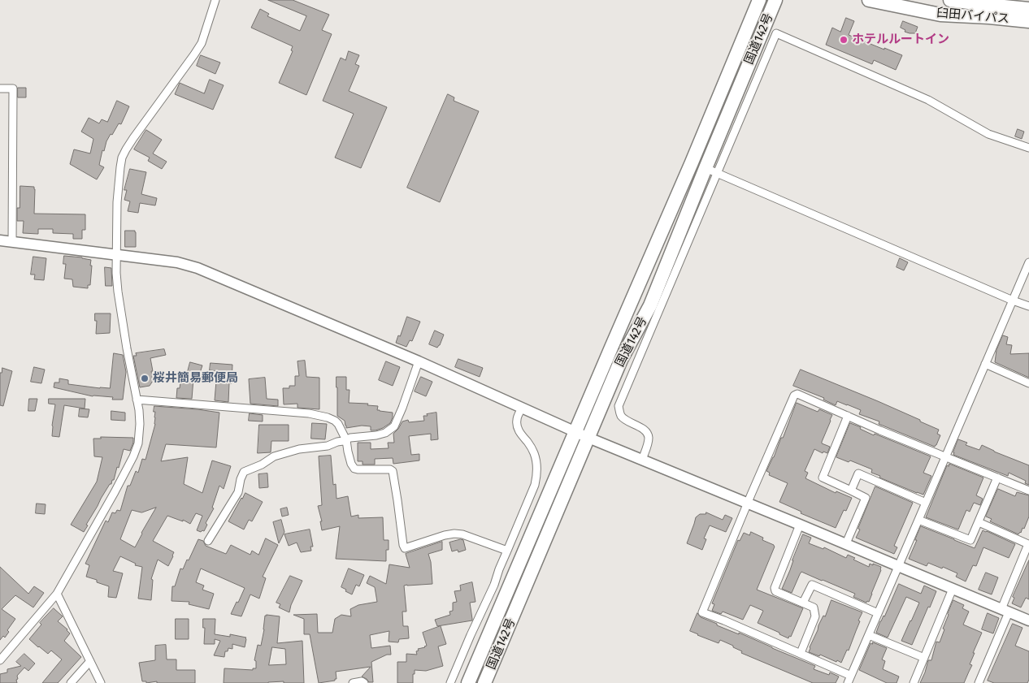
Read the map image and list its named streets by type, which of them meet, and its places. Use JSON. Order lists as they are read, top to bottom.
{
  "streets": {
    "highway": ["臼田バイパス", "国道142号"]
  },
  "places": ["ホテルルートイン", "桜井簡易郵便局"]
}
